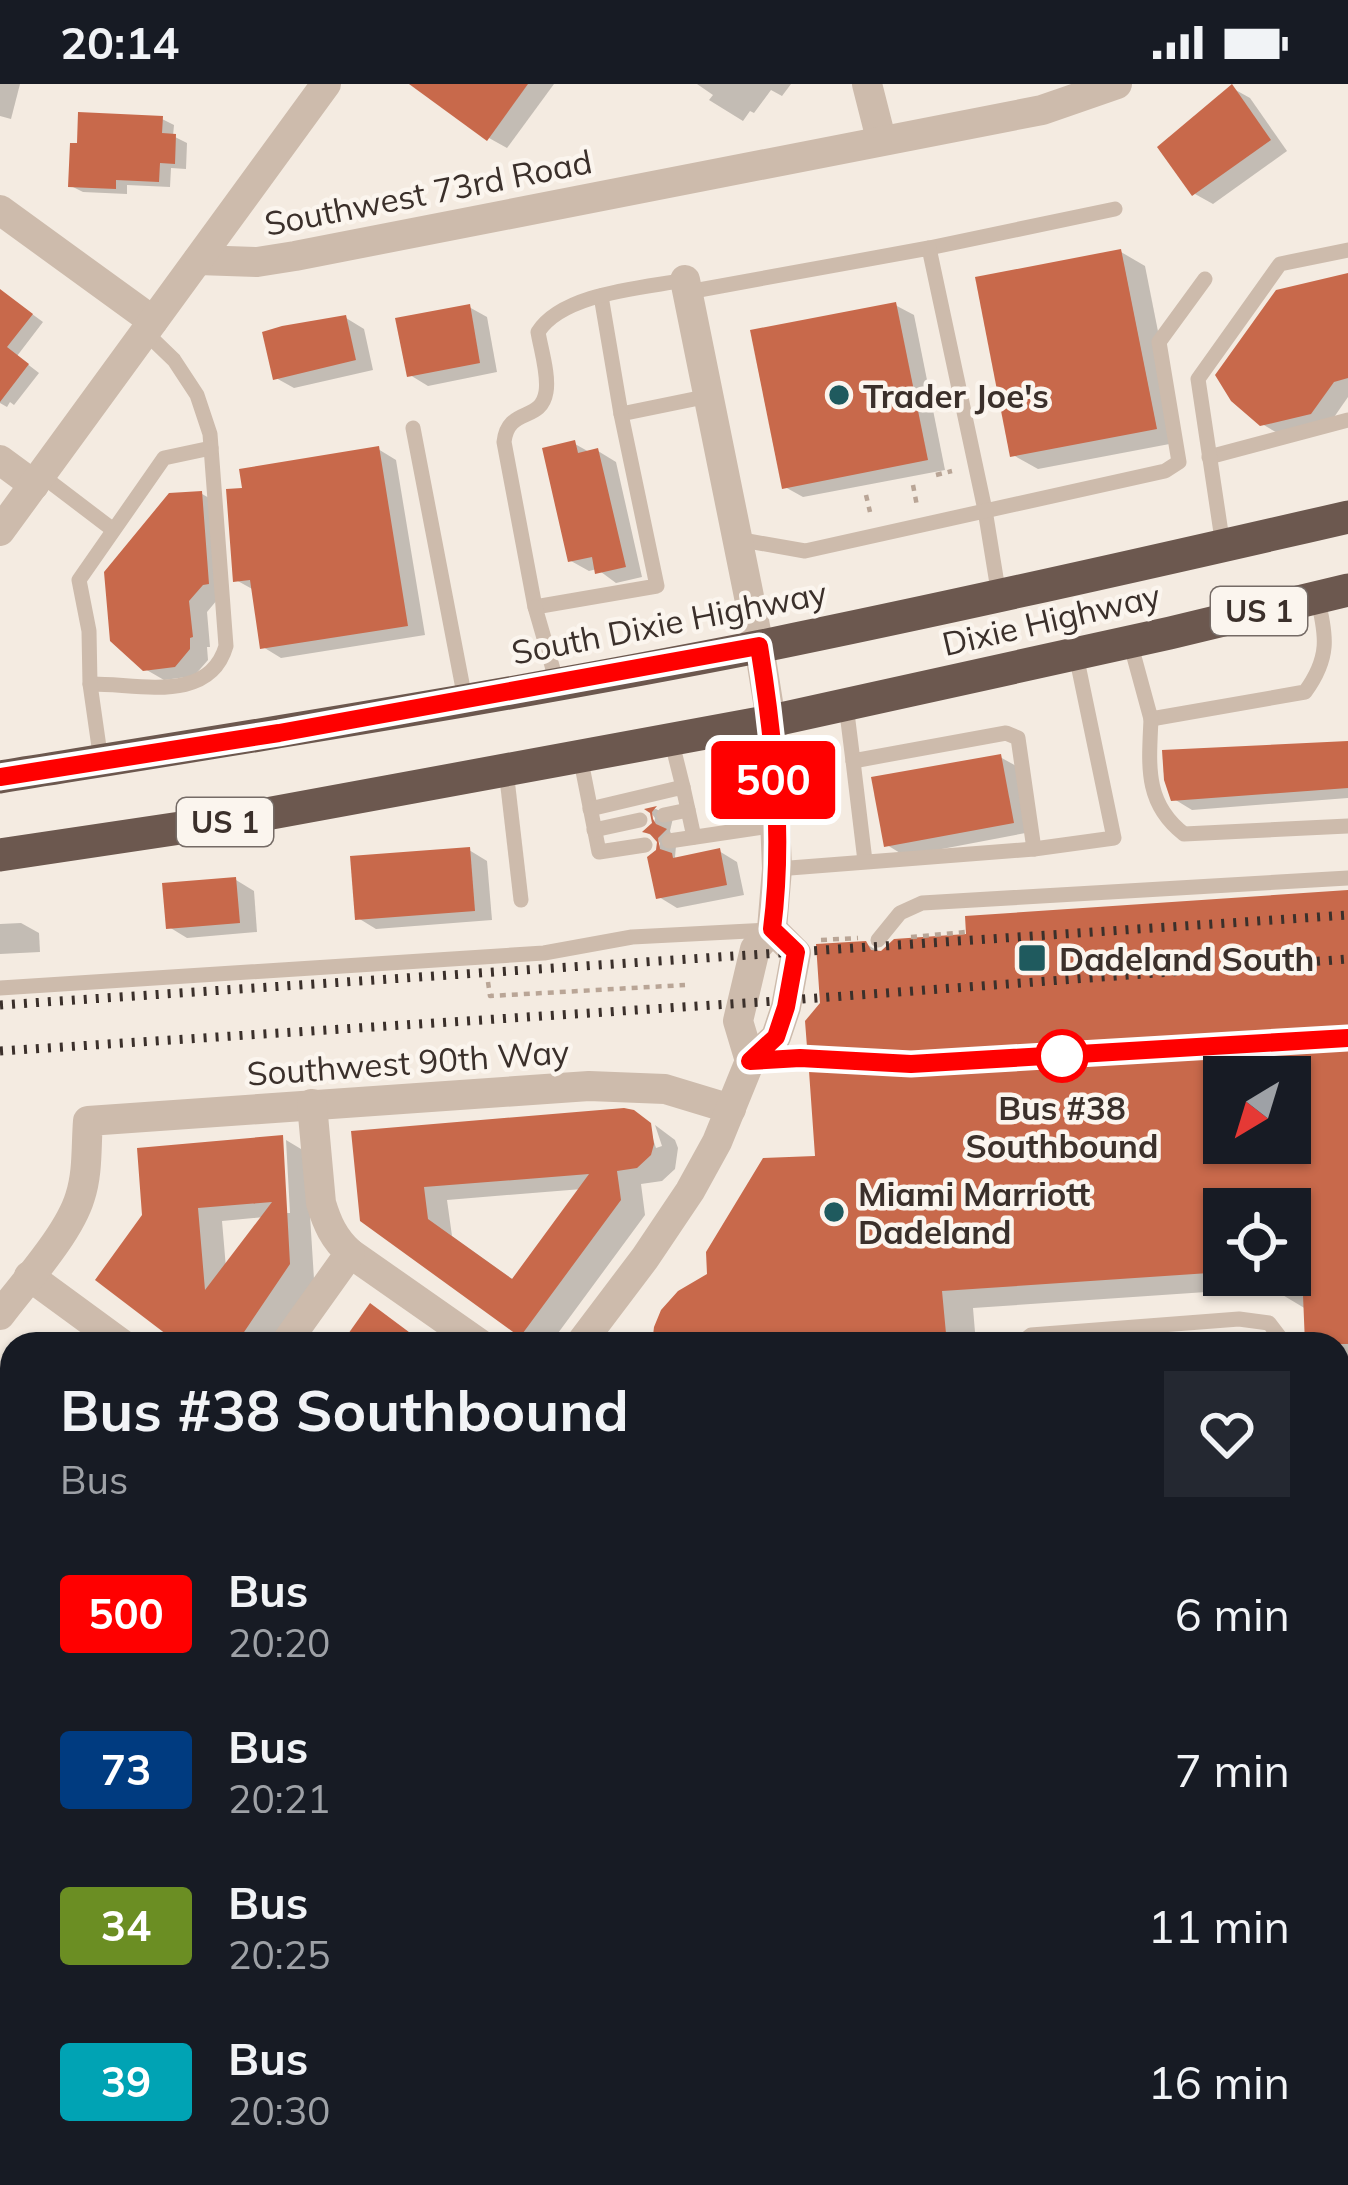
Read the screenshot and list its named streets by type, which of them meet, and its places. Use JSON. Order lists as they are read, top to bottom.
{
  "streets": {
    "highway": ["US 1", "Dixie Highway", "South Dixie Highway"],
    "street": ["Southwest 73rd Road", "Southwest 90th Way"]
  },
  "crossings": [
    ["US 1", "Dixie Highway"]
  ],
  "places": {
    "other": ["Trader Joe's", "Bus #38 Southbound", "Miami Marriott Dadeland"],
    "transit": ["Dadeland South"]
  },
  "lines": ["bus line 500"],
  "north": "bottom left",
  "page": {
    "status": "20:14",
    "on_map": "500",
    "heading": ["Bus #38 Southbound", "Bus"],
    "list": [
      {
        "mark": "500",
        "name": "Bus",
        "note": "20:20",
        "value": "6 min"
      },
      {
        "mark": "73",
        "name": "Bus",
        "note": "20:21",
        "value": "7 min"
      },
      {
        "mark": "34",
        "name": "Bus",
        "note": "20:25",
        "value": "11 min"
      },
      {
        "mark": "39",
        "name": "Bus",
        "note": "20:30",
        "value": "16 min"
      }
    ]
  }
}
